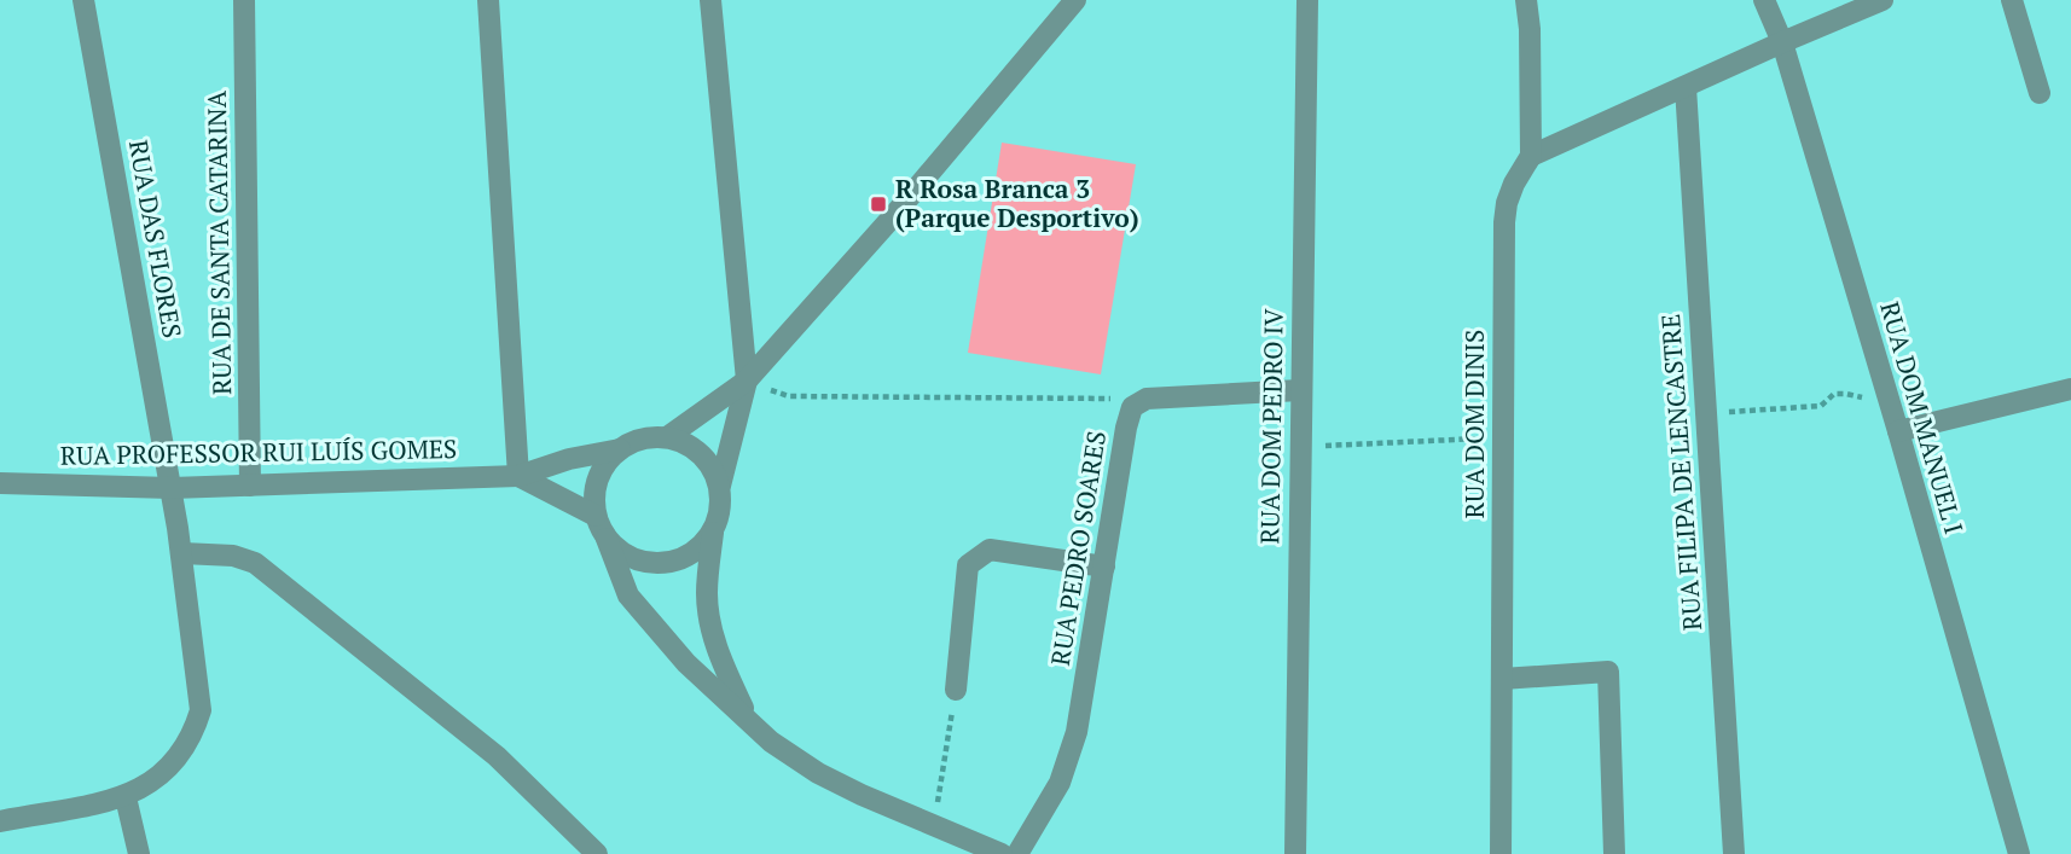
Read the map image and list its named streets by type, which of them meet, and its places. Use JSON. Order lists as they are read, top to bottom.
{
  "streets": {
    "street": [
      "RUA DAS FLORES",
      "RUA DE SANTA CATARINA",
      "RUA DOM MANUEL I",
      "RUA DOM DINIS",
      "RUA DOM PEDRO IV",
      "RUA PROFESSOR RUI LUÍS GOMES",
      "RUA FILIPA DE LENCASTRE",
      "RUA PEDRO SOARES"
    ]
  },
  "crossings": [
    ["RUA DAS FLORES", "RUA PROFESSOR RUI LUÍS GOMES"],
    ["RUA DE SANTA CATARINA", "RUA PROFESSOR RUI LUÍS GOMES"]
  ],
  "places": {
    "transit": ["R Rosa Branca 3 (Parque Desportivo)"]
  }
}
